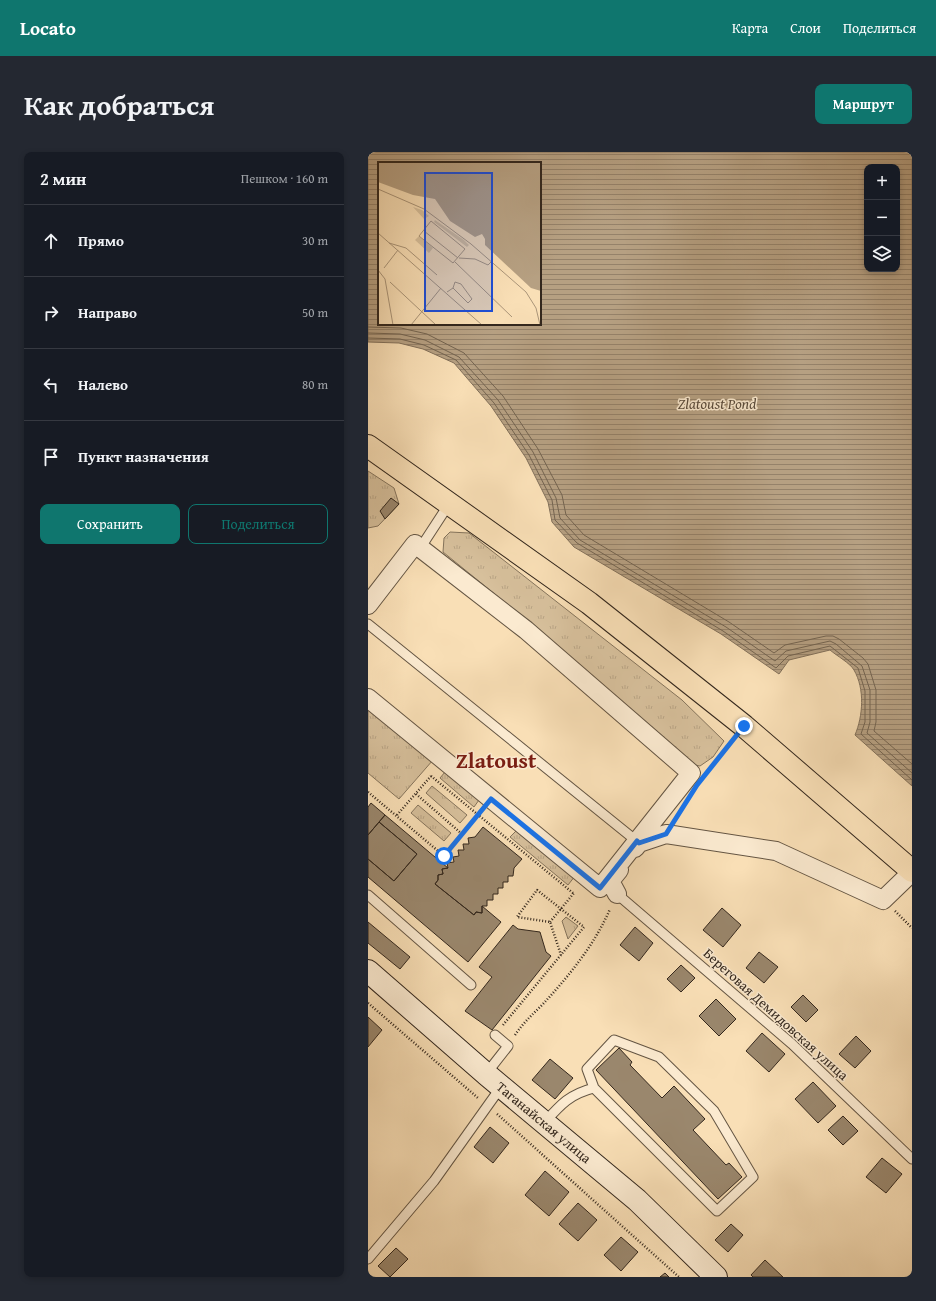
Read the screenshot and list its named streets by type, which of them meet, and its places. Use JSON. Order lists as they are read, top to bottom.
{
  "streets": {
    "main road": ["Таганайская улица"],
    "lane": ["Береговая Демидовская улица"]
  },
  "districts": ["Zlatoust"],
  "water": ["Zlatoust Pond"],
  "page": {
    "header": "Locato",
    "nav": ["Карта", "Слои", "Поделиться"],
    "title": "Как добраться",
    "buttons": [
      "Маршрут",
      ["Сохранить", "Поделиться"]
    ],
    "heading": ["2 мин", "Пешком · 160 m"],
    "map_buttons": ["+", "−"],
    "list": [
      ["Прямо", "30 m"],
      ["Направо", "50 m"],
      ["Налево", "80 m"],
      "Пункт назначения"
    ]
  }
}
